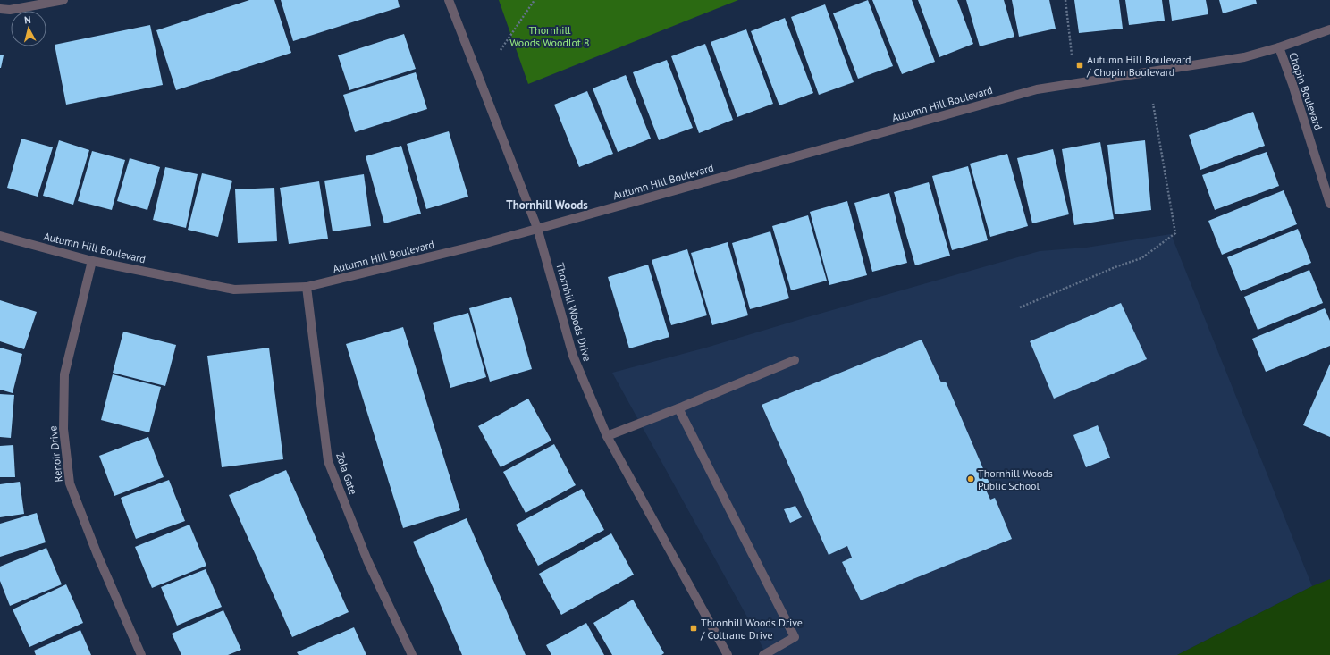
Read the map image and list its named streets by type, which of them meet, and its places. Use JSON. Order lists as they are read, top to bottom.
{
  "streets": {
    "street": [
      "Chopin Boulevard",
      "Autumn Hill Boulevard",
      "Thornhill Woods Drive",
      "Renoir Drive",
      "Zola Gate"
    ]
  },
  "crossings": [
    ["Chopin Boulevard", "Autumn Hill Boulevard"],
    ["Autumn Hill Boulevard", "Thornhill Woods Drive"],
    ["Autumn Hill Boulevard", "Renoir Drive"],
    ["Autumn Hill Boulevard", "Zola Gate"]
  ],
  "districts": ["Thornhill Woods"],
  "parks": ["Thornhill Woods Woodlot 8"],
  "places": {
    "transit": ["Autumn Hill Boulevard / Chopin Boulevard", "Thronhill Woods Drive / Coltrane Drive"],
    "other": ["Thornhill Woods Public School"]
  },
  "north": "top"
}
